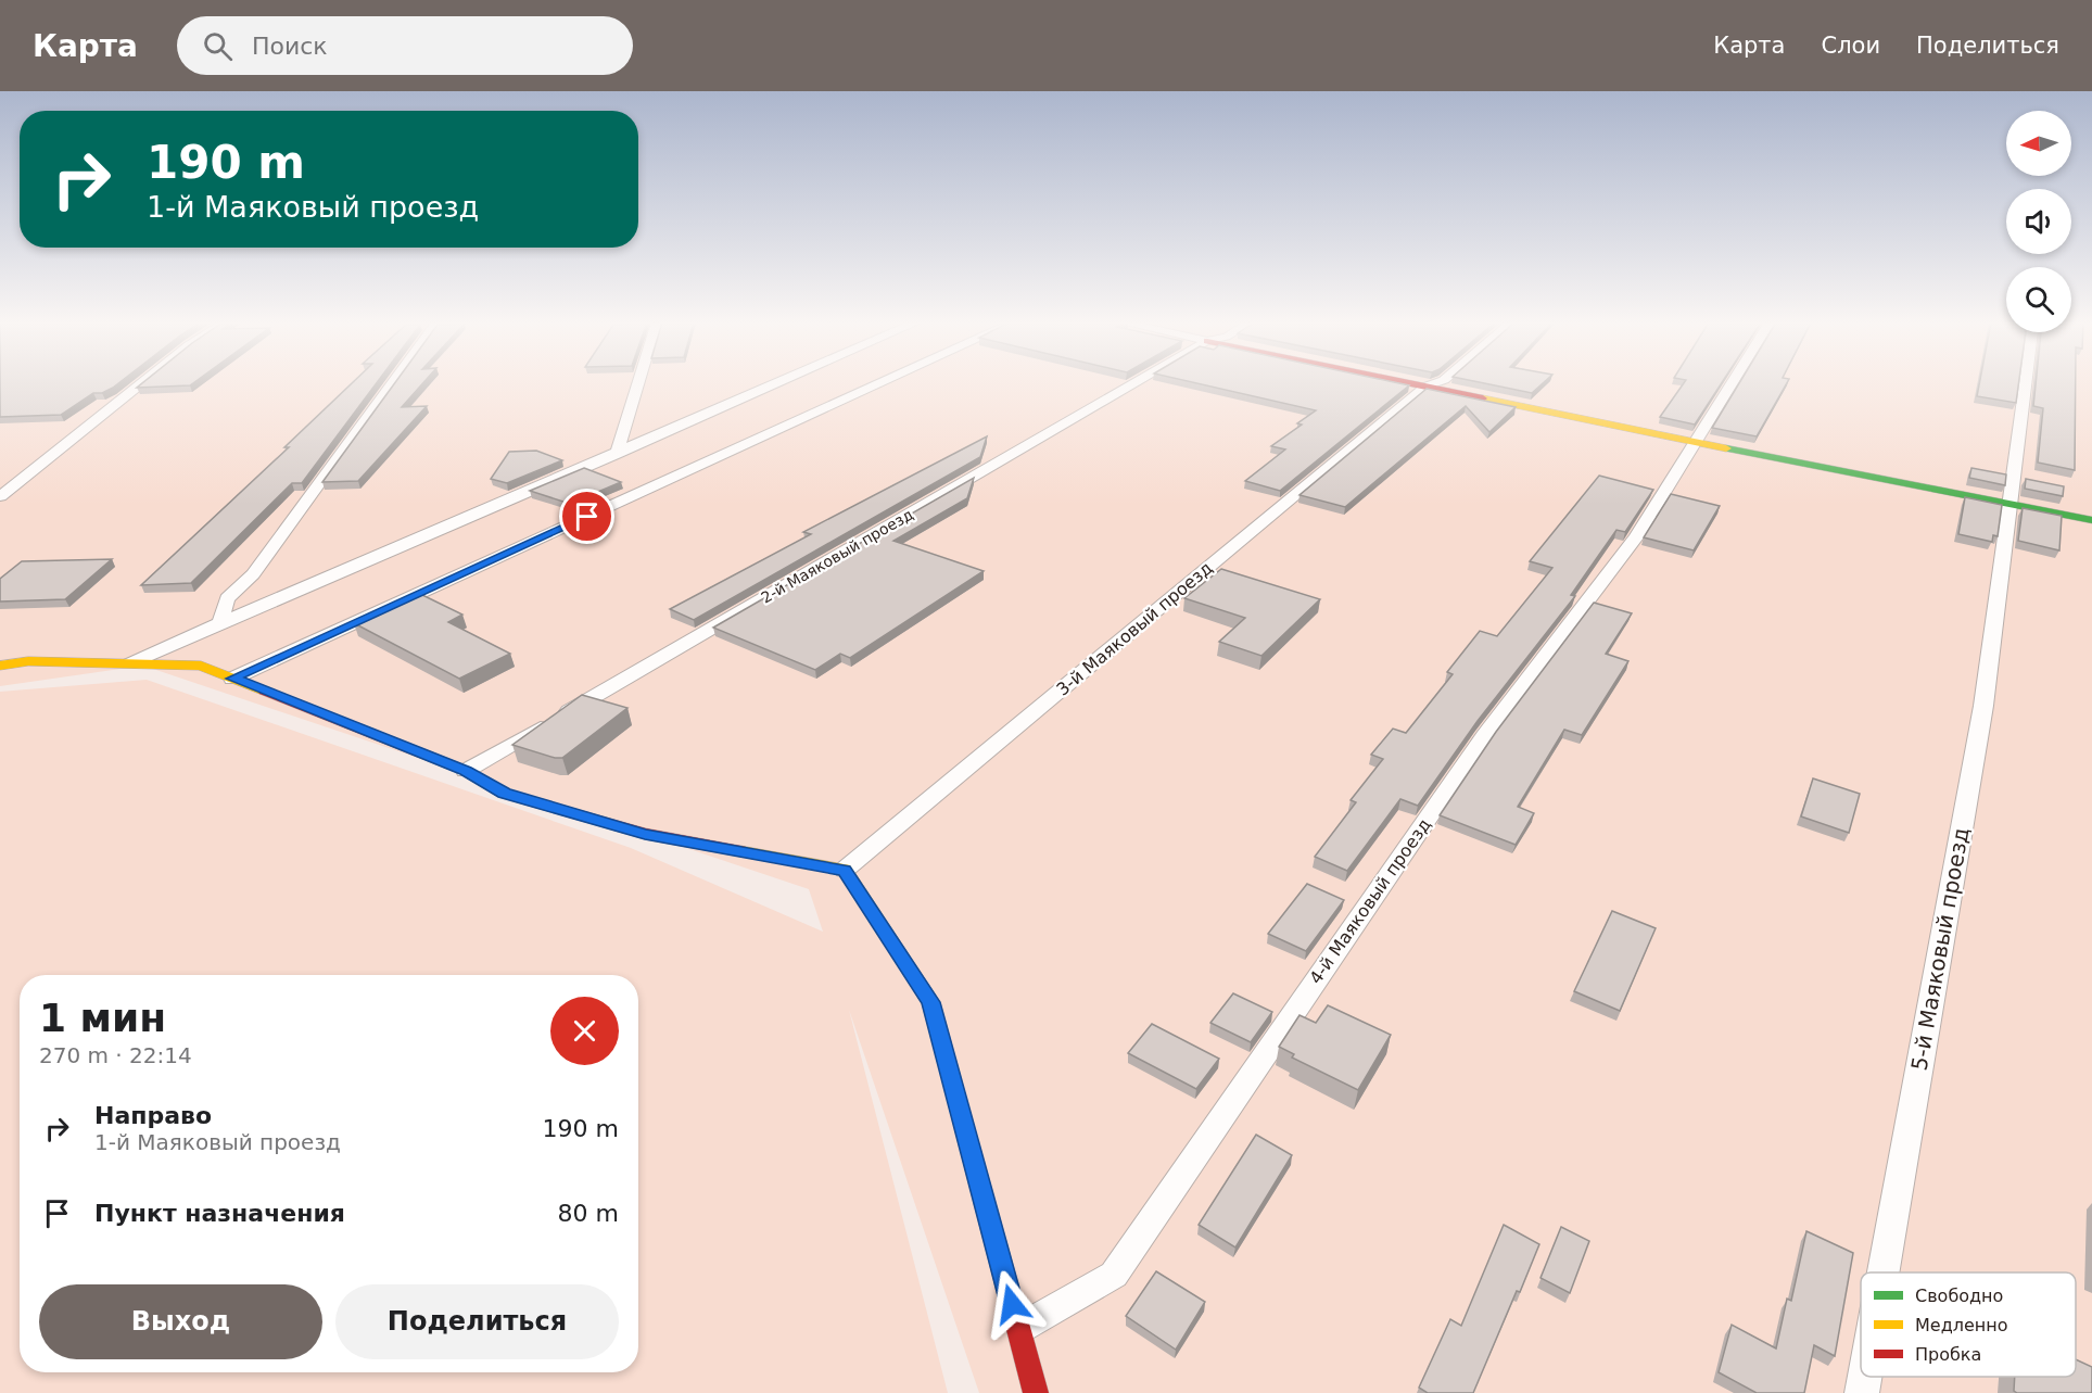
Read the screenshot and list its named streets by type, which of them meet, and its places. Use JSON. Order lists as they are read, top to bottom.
{
  "streets": {
    "lane": [
      "2-й Маяковый проезд",
      "3-й Маяковый проезд",
      "4-й Маяковый проезд",
      "5-й Маяковый проезд"
    ]
  },
  "legend": ["Свободно", "Медленно", "Пробка"],
  "north": "left",
  "page": {
    "header": "Карта",
    "search": "Поиск",
    "nav": ["Карта", "Слои", "Поделиться"],
    "turn": ["190 m", "1-й Маяковый проезд"],
    "heading": ["1 мин", "270 m · 22:14"],
    "list": [
      {
        "name": "Направо",
        "note": "1-й Маяковый проезд",
        "value": "190 m"
      },
      {
        "name": "Пункт назначения",
        "value": "80 m"
      }
    ],
    "buttons": ["Выход", "Поделиться"]
  }
}
